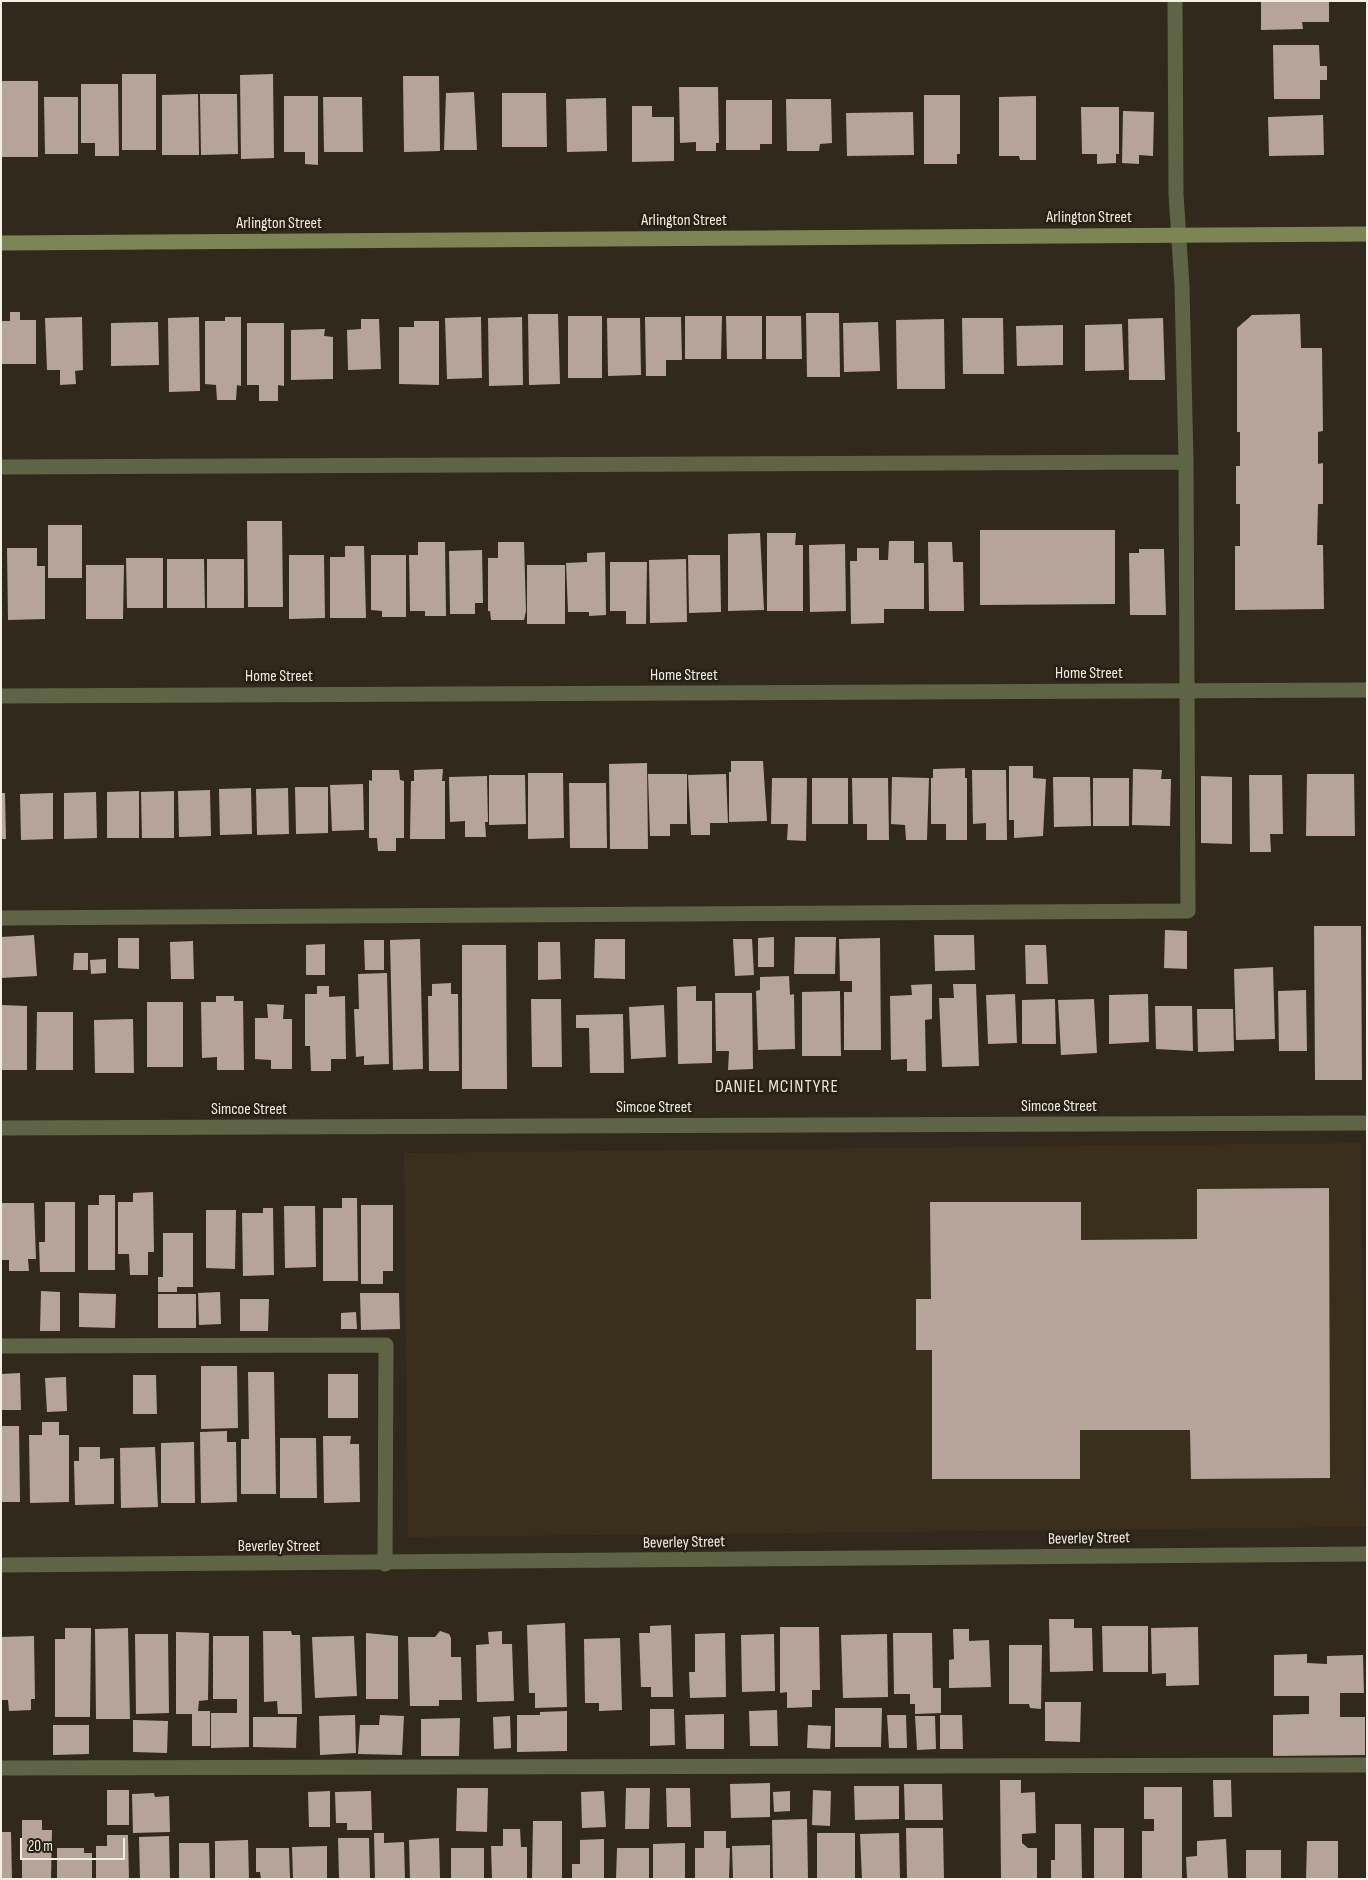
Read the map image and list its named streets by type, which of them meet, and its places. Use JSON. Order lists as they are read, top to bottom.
{
  "streets": {
    "main road": ["Arlington Street"],
    "street": ["Home Street", "Simcoe Street", "Beverley Street"]
  },
  "districts": ["DANIEL MCINTYRE"],
  "scale_bar": "20 m"
}
